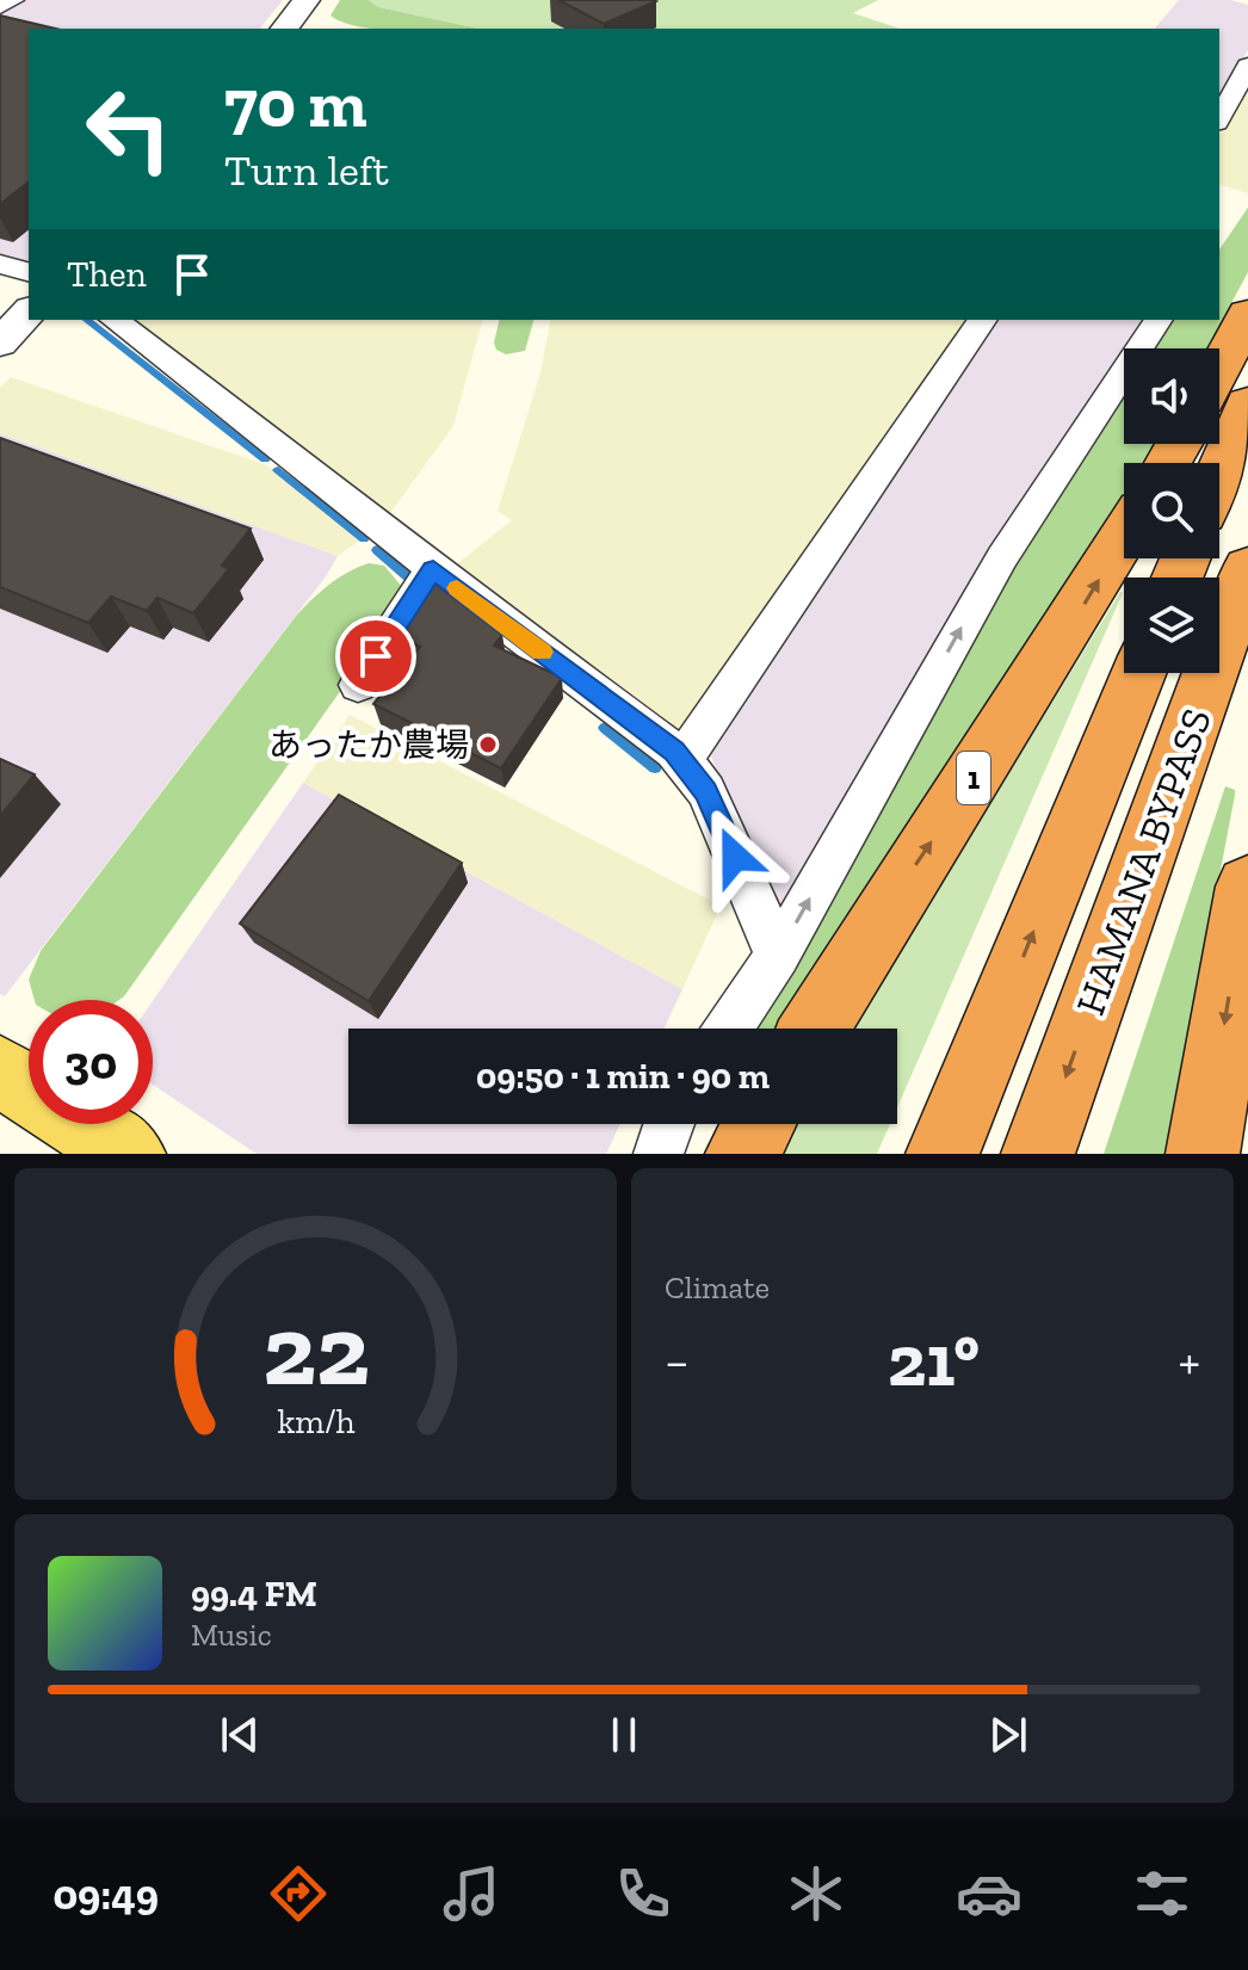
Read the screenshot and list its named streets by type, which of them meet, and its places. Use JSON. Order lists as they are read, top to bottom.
{
  "streets": {
    "highway": ["1", "HAMANA BYPASS"]
  },
  "places": ["あったか農場"],
  "page": {
    "turn": ["70 m", "Turn left"],
    "then": "Then",
    "limit": "30",
    "trip": "09:50 · 1 min · 90 m",
    "tile": "Climate",
    "heat": ["−", "21°", "+"],
    "song": ["99.4 FM", "Music"],
    "tabs": "09:49",
    "gauge": ["22", "km/h"]
  }
}
